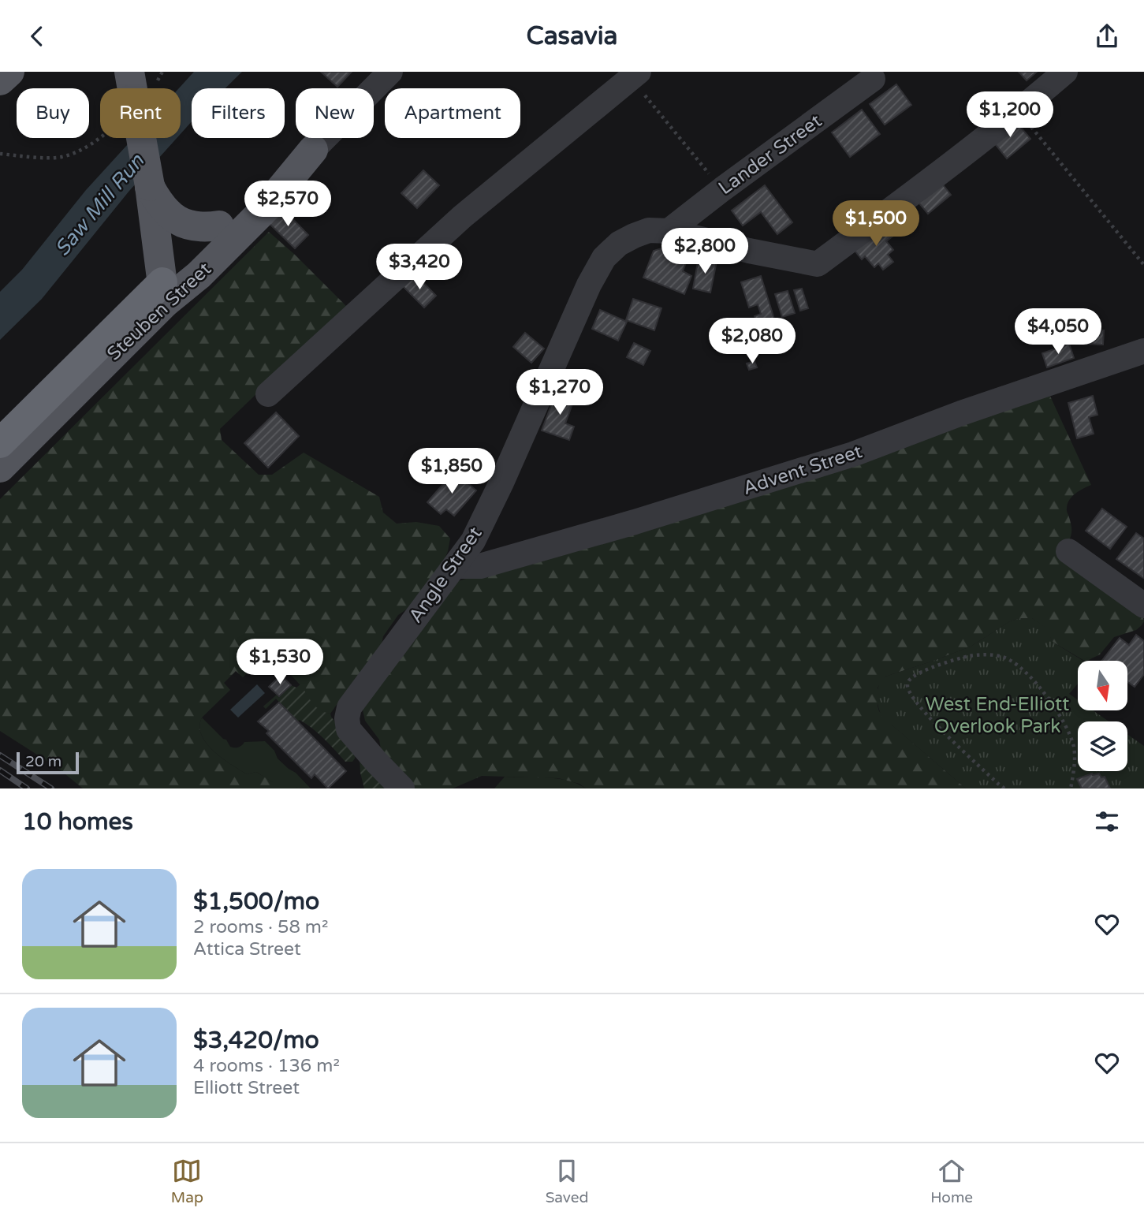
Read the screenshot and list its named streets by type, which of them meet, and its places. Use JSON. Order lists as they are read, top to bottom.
{
  "streets": {
    "main road": ["Steuben Street"],
    "street": ["Lander Street", "Advent Street", "Angle Street"]
  },
  "crossings": [
    ["Lander Street", "Angle Street"],
    ["Advent Street", "Angle Street"]
  ],
  "water": ["Saw Mill Run"],
  "parks": ["West End-Elliott Overlook Park"],
  "scale_bar": "20 m",
  "north": "bottom",
  "page": {
    "header": "Casavia",
    "chip": [
      "Buy",
      "Rent",
      "Filters",
      "New",
      "Apartment"
    ],
    "price": [
      "$1,200",
      "$2,570",
      "$1,500",
      "$2,800",
      "$3,420",
      "$4,050",
      "$2,080",
      "$1,270",
      "$1,850",
      "$1,530"
    ],
    "scale": "20 m",
    "heading": "10 homes",
    "list": [
      {
        "name": "$1,500/mo",
        "note": "2 rooms · 58 m² · Attica Street"
      },
      {
        "name": "$3,420/mo",
        "note": "4 rooms · 136 m² · Elliott Street"
      }
    ],
    "tabs": ["Map", "Saved", "Home"]
  }
}
